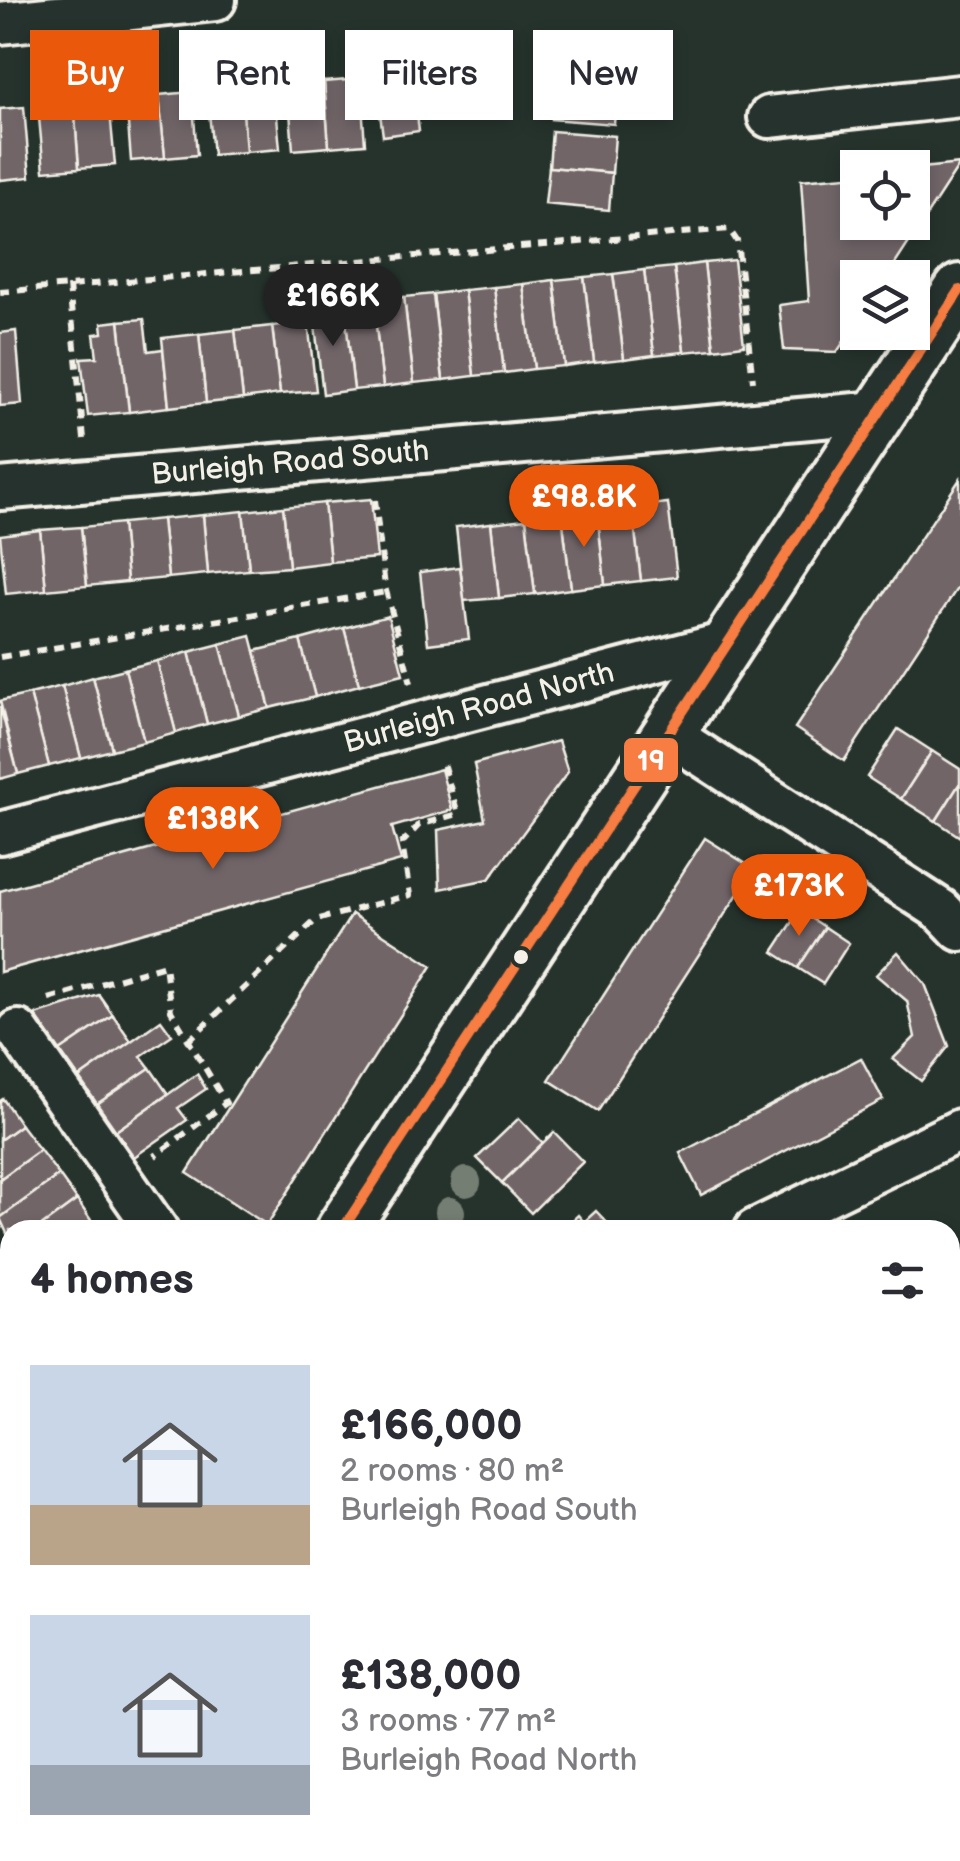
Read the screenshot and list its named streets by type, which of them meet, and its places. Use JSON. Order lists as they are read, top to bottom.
{
  "streets": {
    "street": ["Burleigh Road South", "Burleigh Road North"]
  },
  "lines": ["transit line 19"],
  "page": {
    "chip": [
      "Buy",
      "Rent",
      "Filters",
      "New"
    ],
    "price": [
      "£166K",
      "£98.8K",
      "£138K",
      "£173K"
    ],
    "heading": "4 homes",
    "list": [
      {
        "name": "£166,000",
        "note": "2 rooms · 80 m² · Burleigh Road South"
      },
      {
        "name": "£138,000",
        "note": "3 rooms · 77 m² · Burleigh Road North"
      }
    ]
  }
}
